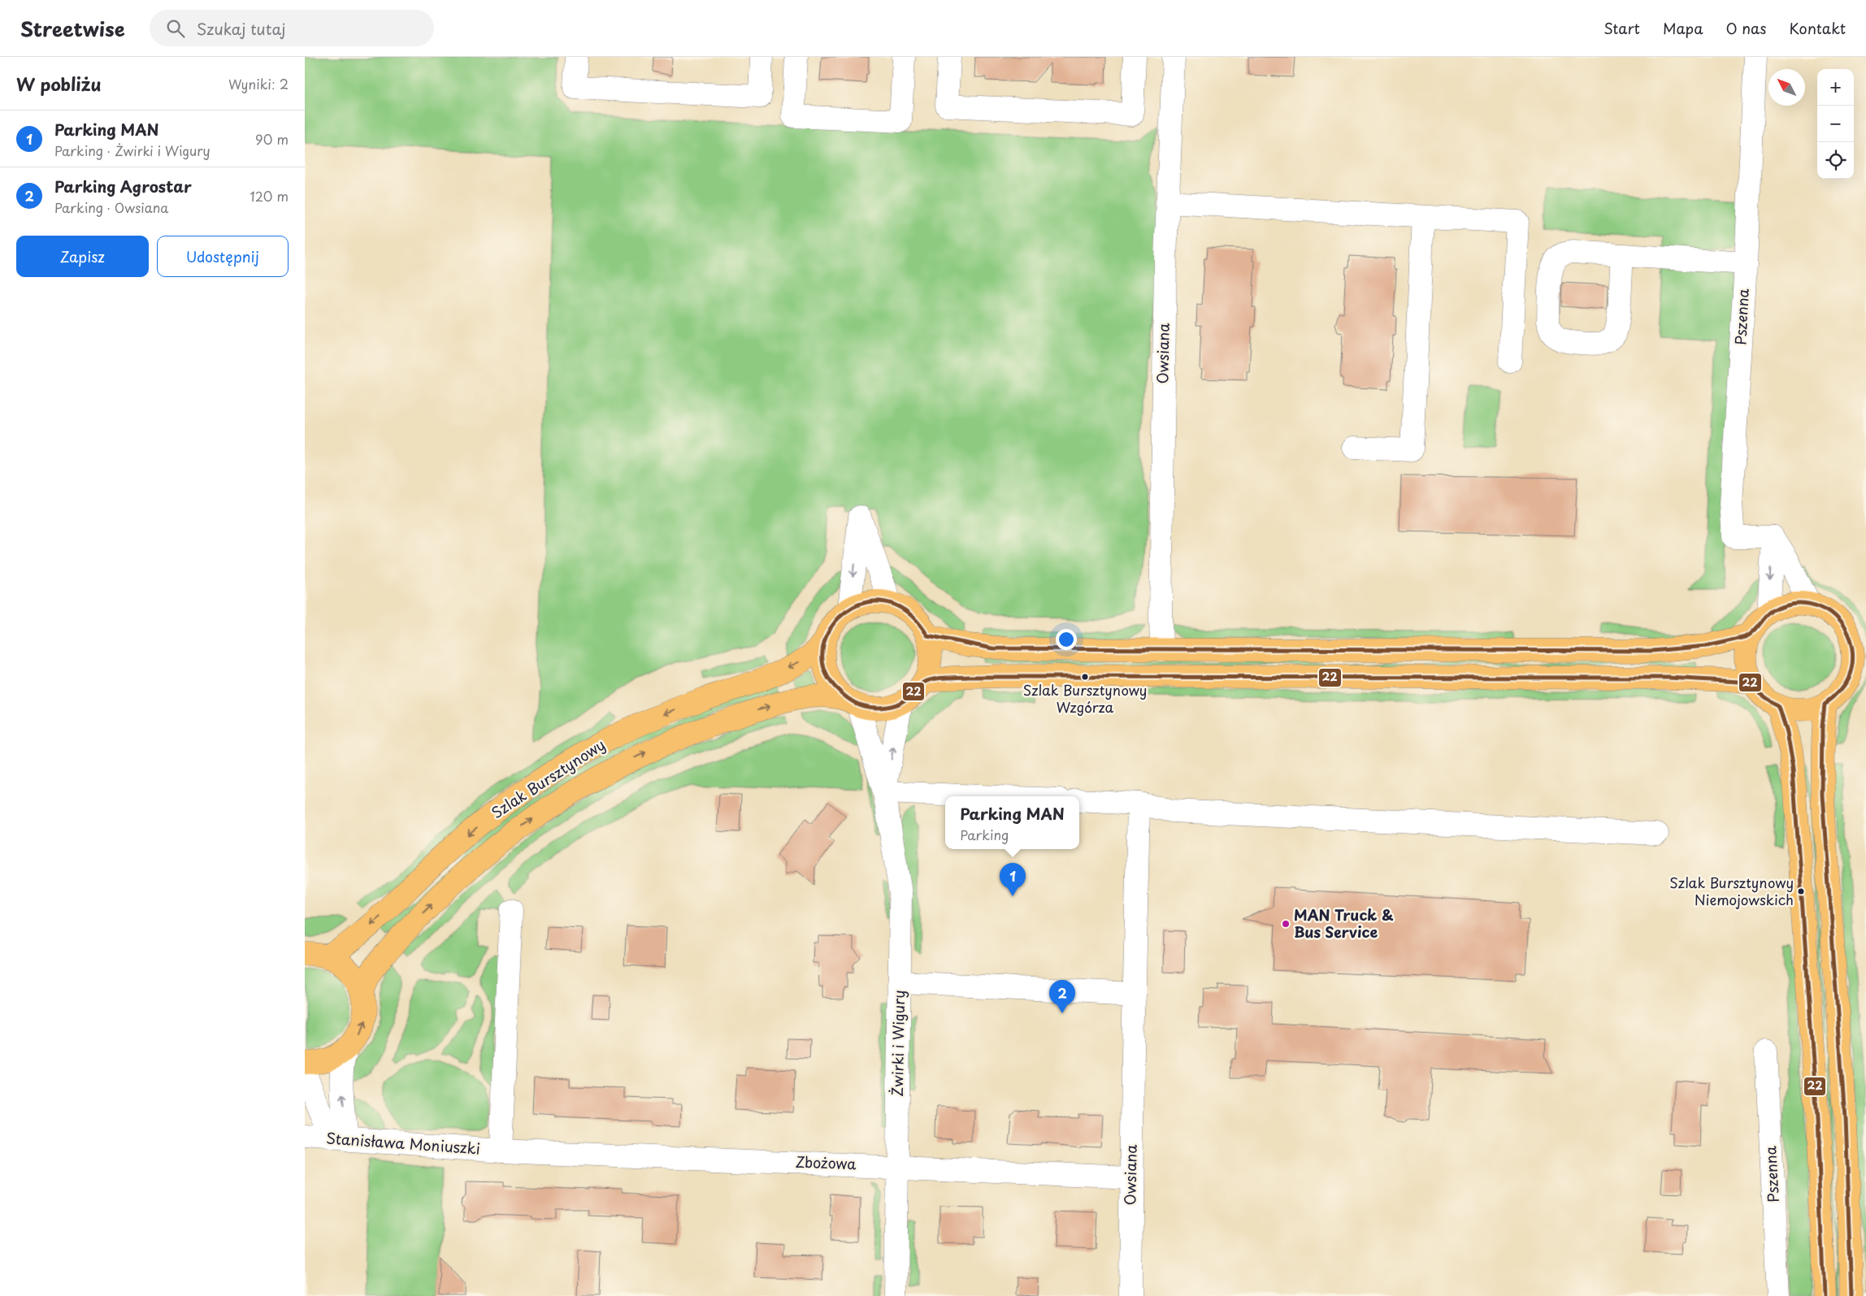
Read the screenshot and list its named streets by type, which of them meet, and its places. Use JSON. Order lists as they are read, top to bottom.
{
  "streets": {
    "main road": ["Szlak Bursztynowy"],
    "street": [
      "Pszenna",
      "Owsiana",
      "Żwirki i Wigury",
      "Stanisława Moniuszki",
      "Zbożowa"
    ]
  },
  "crossings": [
    ["Owsiana", "Zbożowa"],
    ["Szlak Bursztynowy", "Żwirki i Wigury"],
    ["Żwirki i Wigury", "Zbożowa"],
    ["Stanisława Moniuszki", "Zbożowa"]
  ],
  "places": ["Szlak Bursztynowy Wzgórza", "Szlak Bursztynowy Niemojowskich", "MAN Truck & Bus Service"],
  "lines": ["transit line 22"],
  "north": "top left",
  "page": {
    "header": "Streetwise",
    "search": "Szukaj tutaj",
    "nav": [
      "Start",
      "Mapa",
      "O nas",
      "Kontakt"
    ],
    "heading": ["W pobliżu", "Wyniki: 2"],
    "map_buttons": ["+", "−"],
    "list": [
      {
        "mark": "1",
        "name": "Parking MAN",
        "note": "Parking · Żwirki i Wigury",
        "value": "90 m"
      },
      {
        "mark": "2",
        "name": "Parking Agrostar",
        "note": "Parking · Owsiana",
        "value": "120 m"
      }
    ],
    "buttons": ["Zapisz", "Udostępnij"],
    "popup": ["Parking MAN", "Parking"],
    "pins": ["1", "2"]
  }
}
